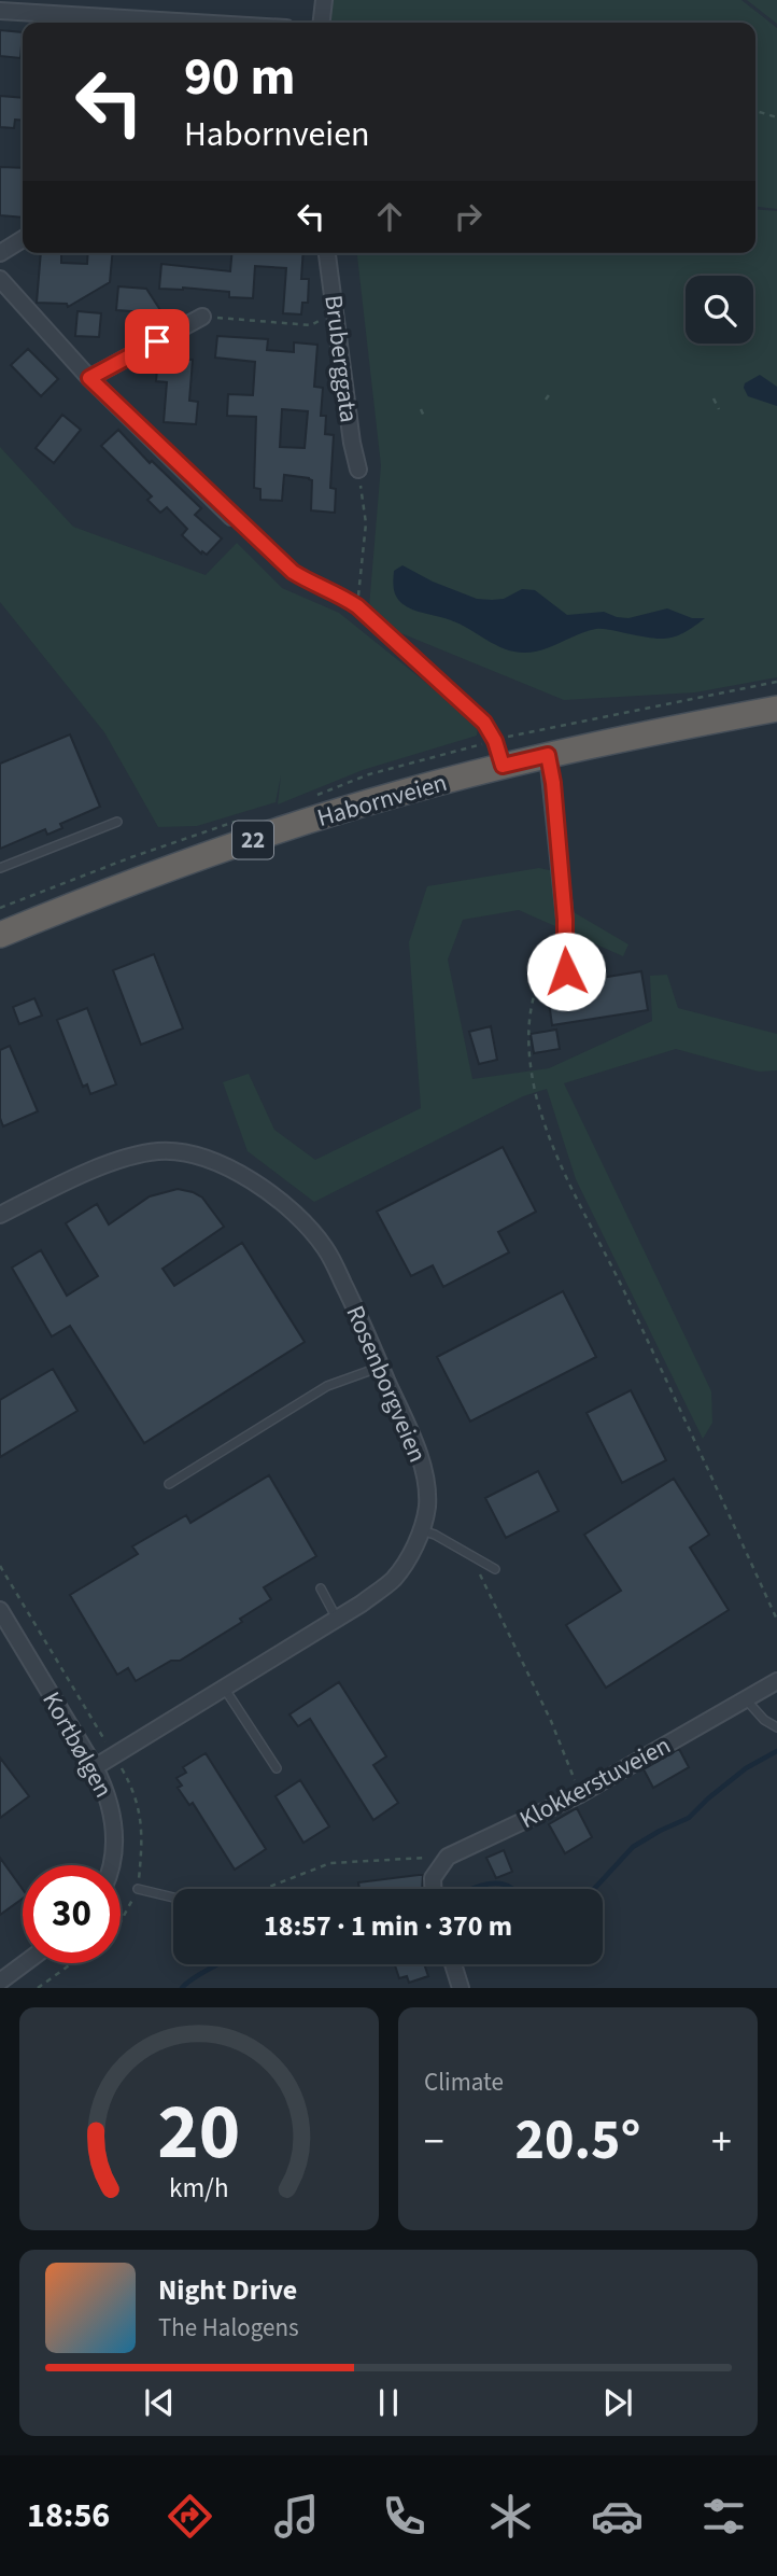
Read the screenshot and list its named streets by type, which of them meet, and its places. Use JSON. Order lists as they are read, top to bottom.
{
  "streets": {
    "highway": ["Habornveien", "22"],
    "street": [
      "Bruberggata",
      "Rosenborgveien",
      "Kortbølgen",
      "Klokkerstuveien"
    ]
  },
  "crossings": [
    ["Rosenborgveien", "Kortbølgen"]
  ],
  "page": {
    "turn": ["90 m", "Habornveien"],
    "limit": "30",
    "trip": "18:57 · 1 min · 370 m",
    "tile": "Climate",
    "heat": ["−", "20.5°", "+"],
    "song": ["Night Drive", "The Halogens"],
    "tabs": "18:56",
    "gauge": ["20", "km/h"]
  }
}
